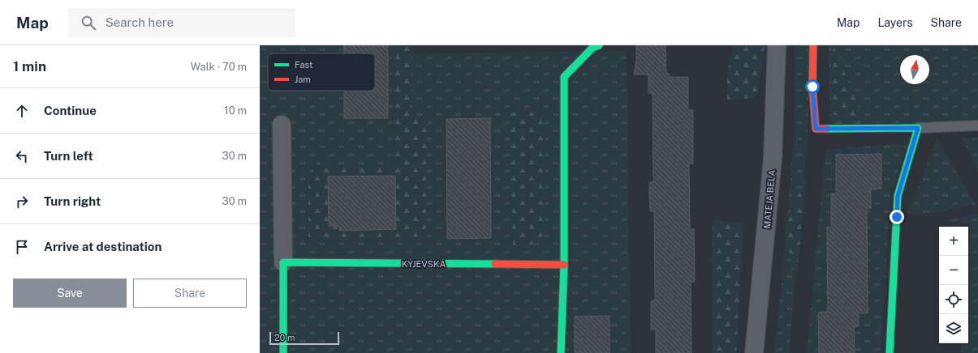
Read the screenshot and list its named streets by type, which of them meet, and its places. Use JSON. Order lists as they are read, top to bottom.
{
  "streets": {
    "street": ["MATEJA BELA", "KYJEVSKÁ"]
  },
  "legend": ["Fast", "Jam"],
  "scale_bar": "20 m",
  "north": "top",
  "page": {
    "header": "Map",
    "search": "Search here",
    "nav": ["Map", "Layers", "Share"],
    "heading": ["1 min", "Walk · 70 m"],
    "list": [
      ["Continue", "10 m"],
      ["Turn left", "30 m"],
      ["Turn right", "30 m"],
      "Arrive at destination"
    ],
    "map_buttons": ["+", "−"],
    "buttons": ["Save", "Share"],
    "scale": "20 m"
  }
}
